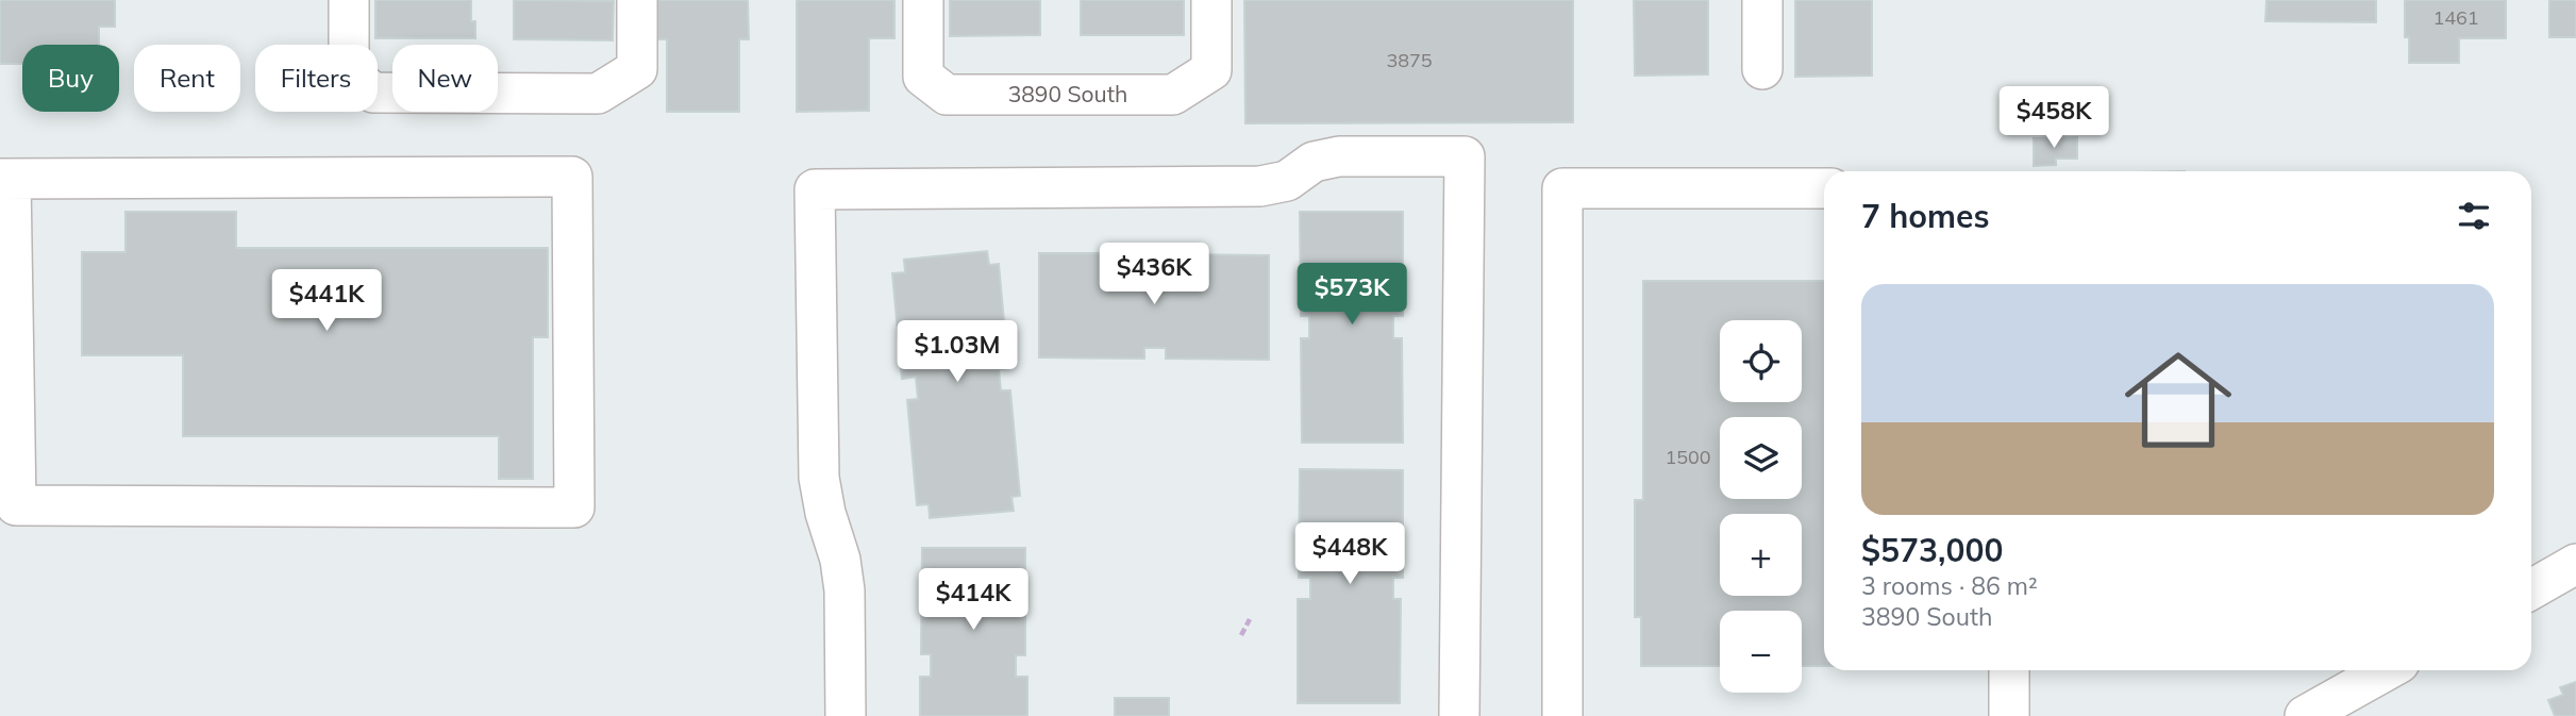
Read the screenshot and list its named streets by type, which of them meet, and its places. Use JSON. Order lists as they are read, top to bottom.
{
  "streets": {
    "street": ["3890 South"]
  },
  "house_numbers": ["1461", "3875", "1500"],
  "page": {
    "chip": [
      "Buy",
      "Rent",
      "Filters",
      "New"
    ],
    "price": [
      "$458K",
      "$436K",
      "$573K",
      "$441K",
      "$1.03M",
      "$448K",
      "$414K"
    ],
    "heading": "7 homes",
    "list": [
      {
        "name": "$573,000",
        "note": "3 rooms · 86 m² · 3890 South"
      }
    ],
    "map_buttons": ["+", "−"]
  }
}
